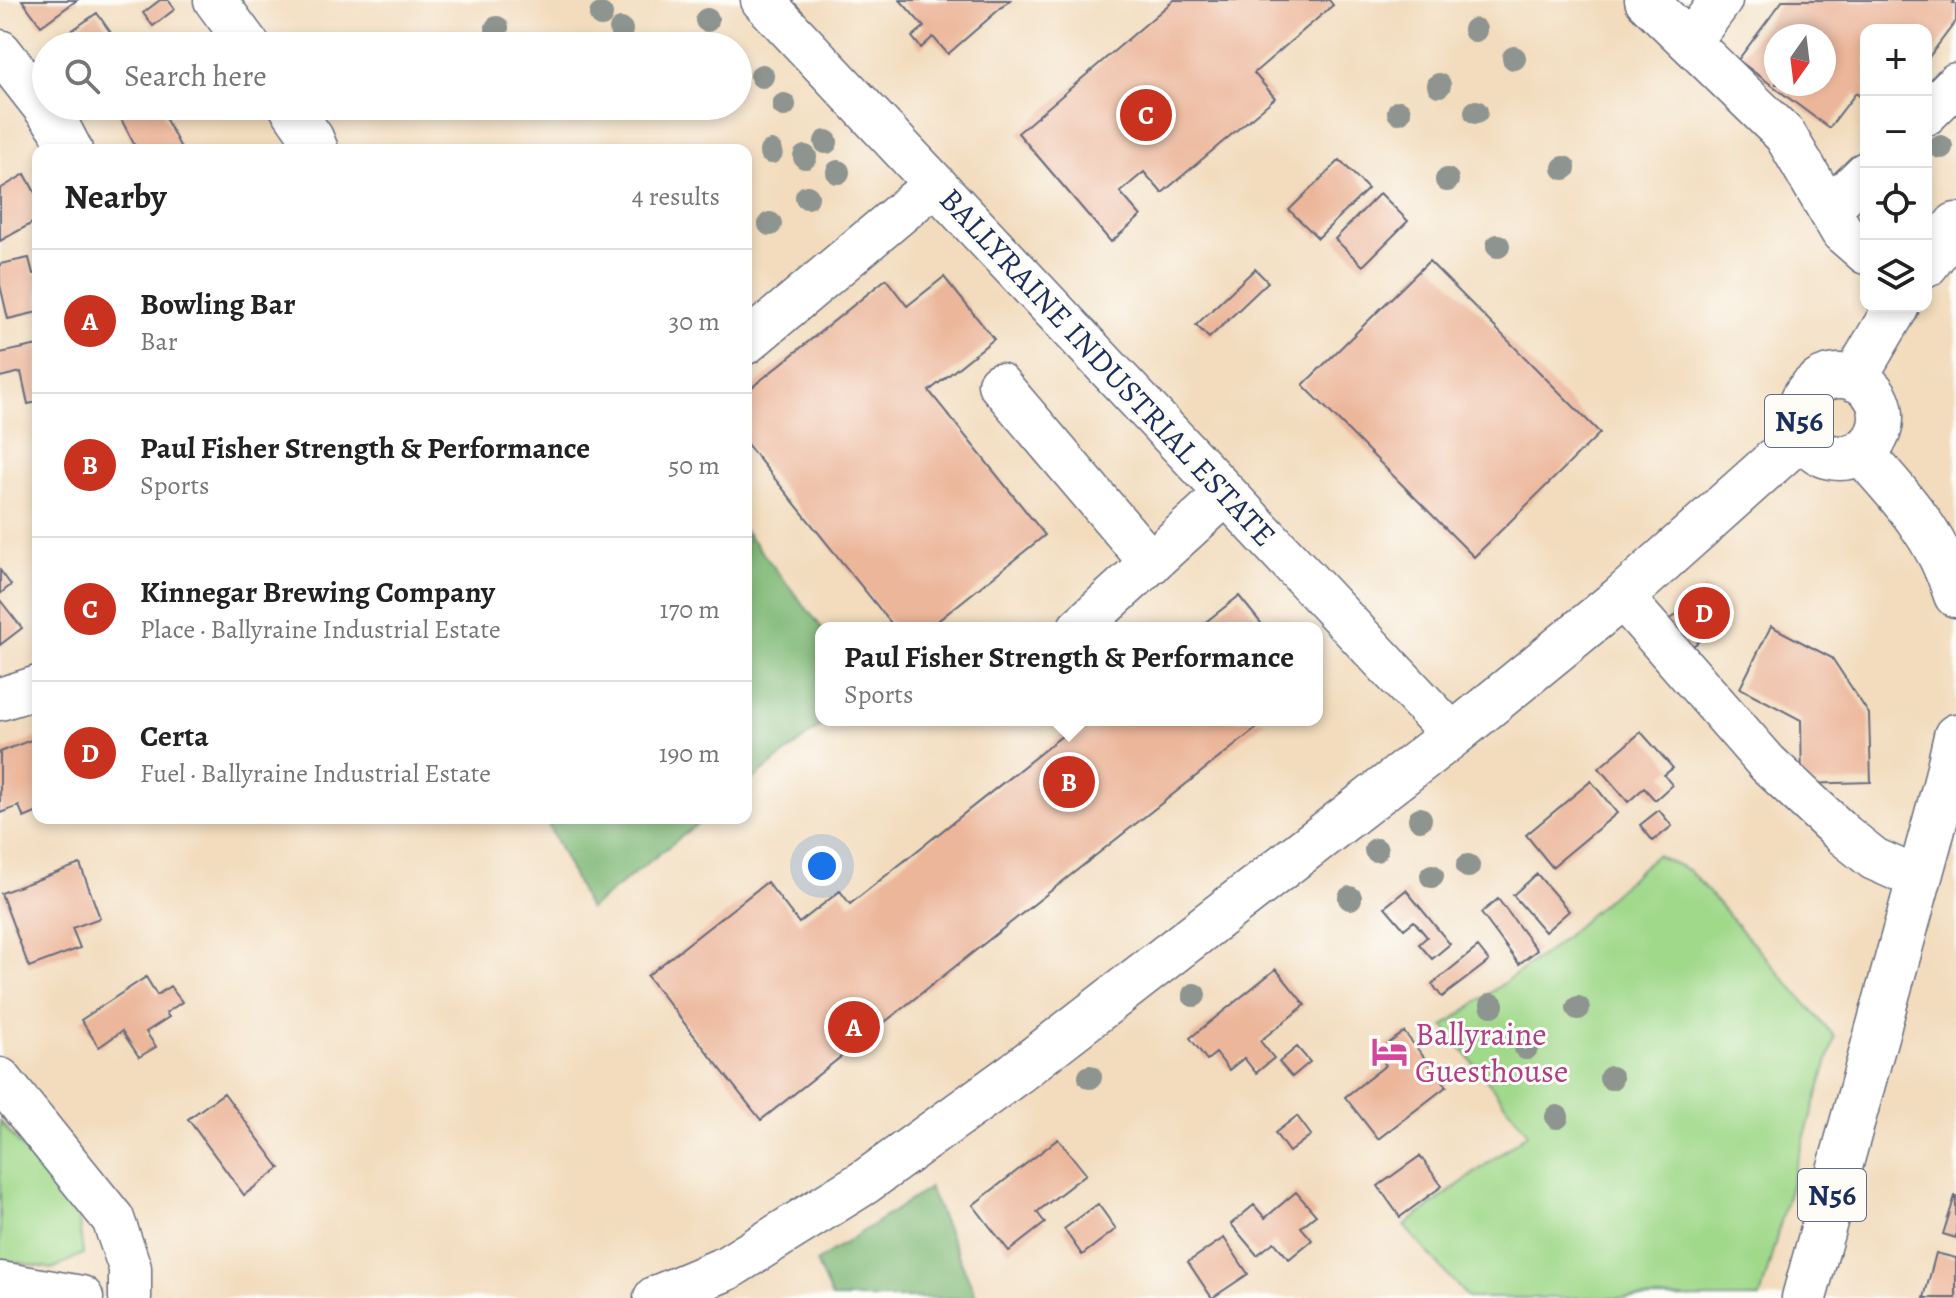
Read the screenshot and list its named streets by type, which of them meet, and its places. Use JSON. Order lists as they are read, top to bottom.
{
  "streets": {
    "main road": ["N56"],
    "street": ["BALLYRAINE INDUSTRIAL ESTATE"]
  },
  "places": {
    "hotel": ["Ballyraine Guesthouse"]
  },
  "north": "bottom",
  "page": {
    "map_buttons": ["+", "−"],
    "search": "Search here",
    "pins": [
      "C",
      "D",
      "B",
      "A"
    ],
    "heading": ["Nearby", "4 results"],
    "list": [
      {
        "mark": "A",
        "name": "Bowling Bar",
        "note": "Bar",
        "value": "30 m"
      },
      {
        "mark": "B",
        "name": "Paul Fisher Strength & Performance",
        "note": "Sports",
        "value": "50 m"
      },
      {
        "mark": "C",
        "name": "Kinnegar Brewing Company",
        "note": "Place · Ballyraine Industrial Estate",
        "value": "170 m"
      },
      {
        "mark": "D",
        "name": "Certa",
        "note": "Fuel · Ballyraine Industrial Estate",
        "value": "190 m"
      }
    ],
    "popup": ["Paul Fisher Strength & Performance", "Sports"]
  }
}
